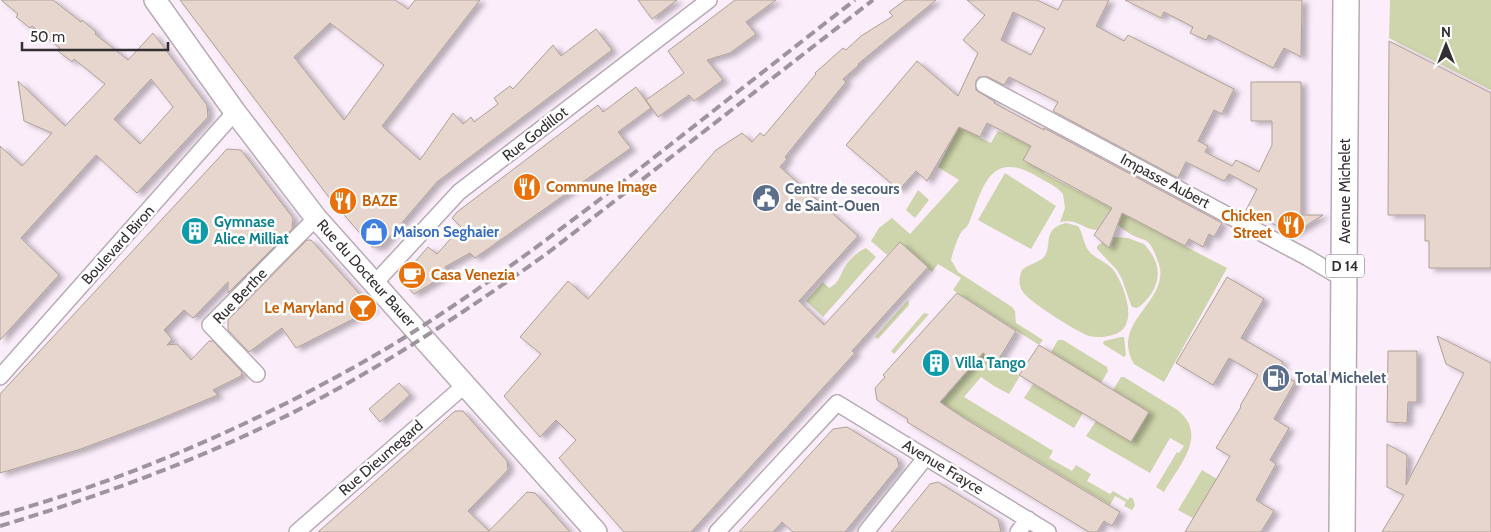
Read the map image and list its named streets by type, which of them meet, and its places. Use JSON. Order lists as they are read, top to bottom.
{
  "streets": {
    "main road": ["Avenue Michelet", "D 14", "Rue du Docteur Bauer"],
    "street": [
      "Rue Godillot",
      "Impasse Aubert",
      "Boulevard Biron",
      "Rue Berthe",
      "Rue Dieumegard",
      "Avenue Frayce"
    ]
  },
  "crossings": [
    ["Rue Godillot", "Rue du Docteur Bauer"],
    ["Impasse Aubert", "Avenue Michelet"],
    ["Boulevard Biron", "Rue du Docteur Bauer"],
    ["Rue du Docteur Bauer", "Rue Berthe"],
    ["Rue du Docteur Bauer", "Rue Dieumegard"]
  ],
  "places": {
    "restaurant": ["Commune Image", "BAZE", "Chicken Street"],
    "public building": ["Centre de secours de Saint-Ouen"],
    "building": ["Gymnase Alice Milliat", "Villa Tango"],
    "shop": ["Maison Seghaier"],
    "cafe": ["Casa Venezia"],
    "bar": ["Le Maryland"],
    "fuel station": ["Total Michelet"]
  },
  "scale_bar": "50 m",
  "north": "top"
}
